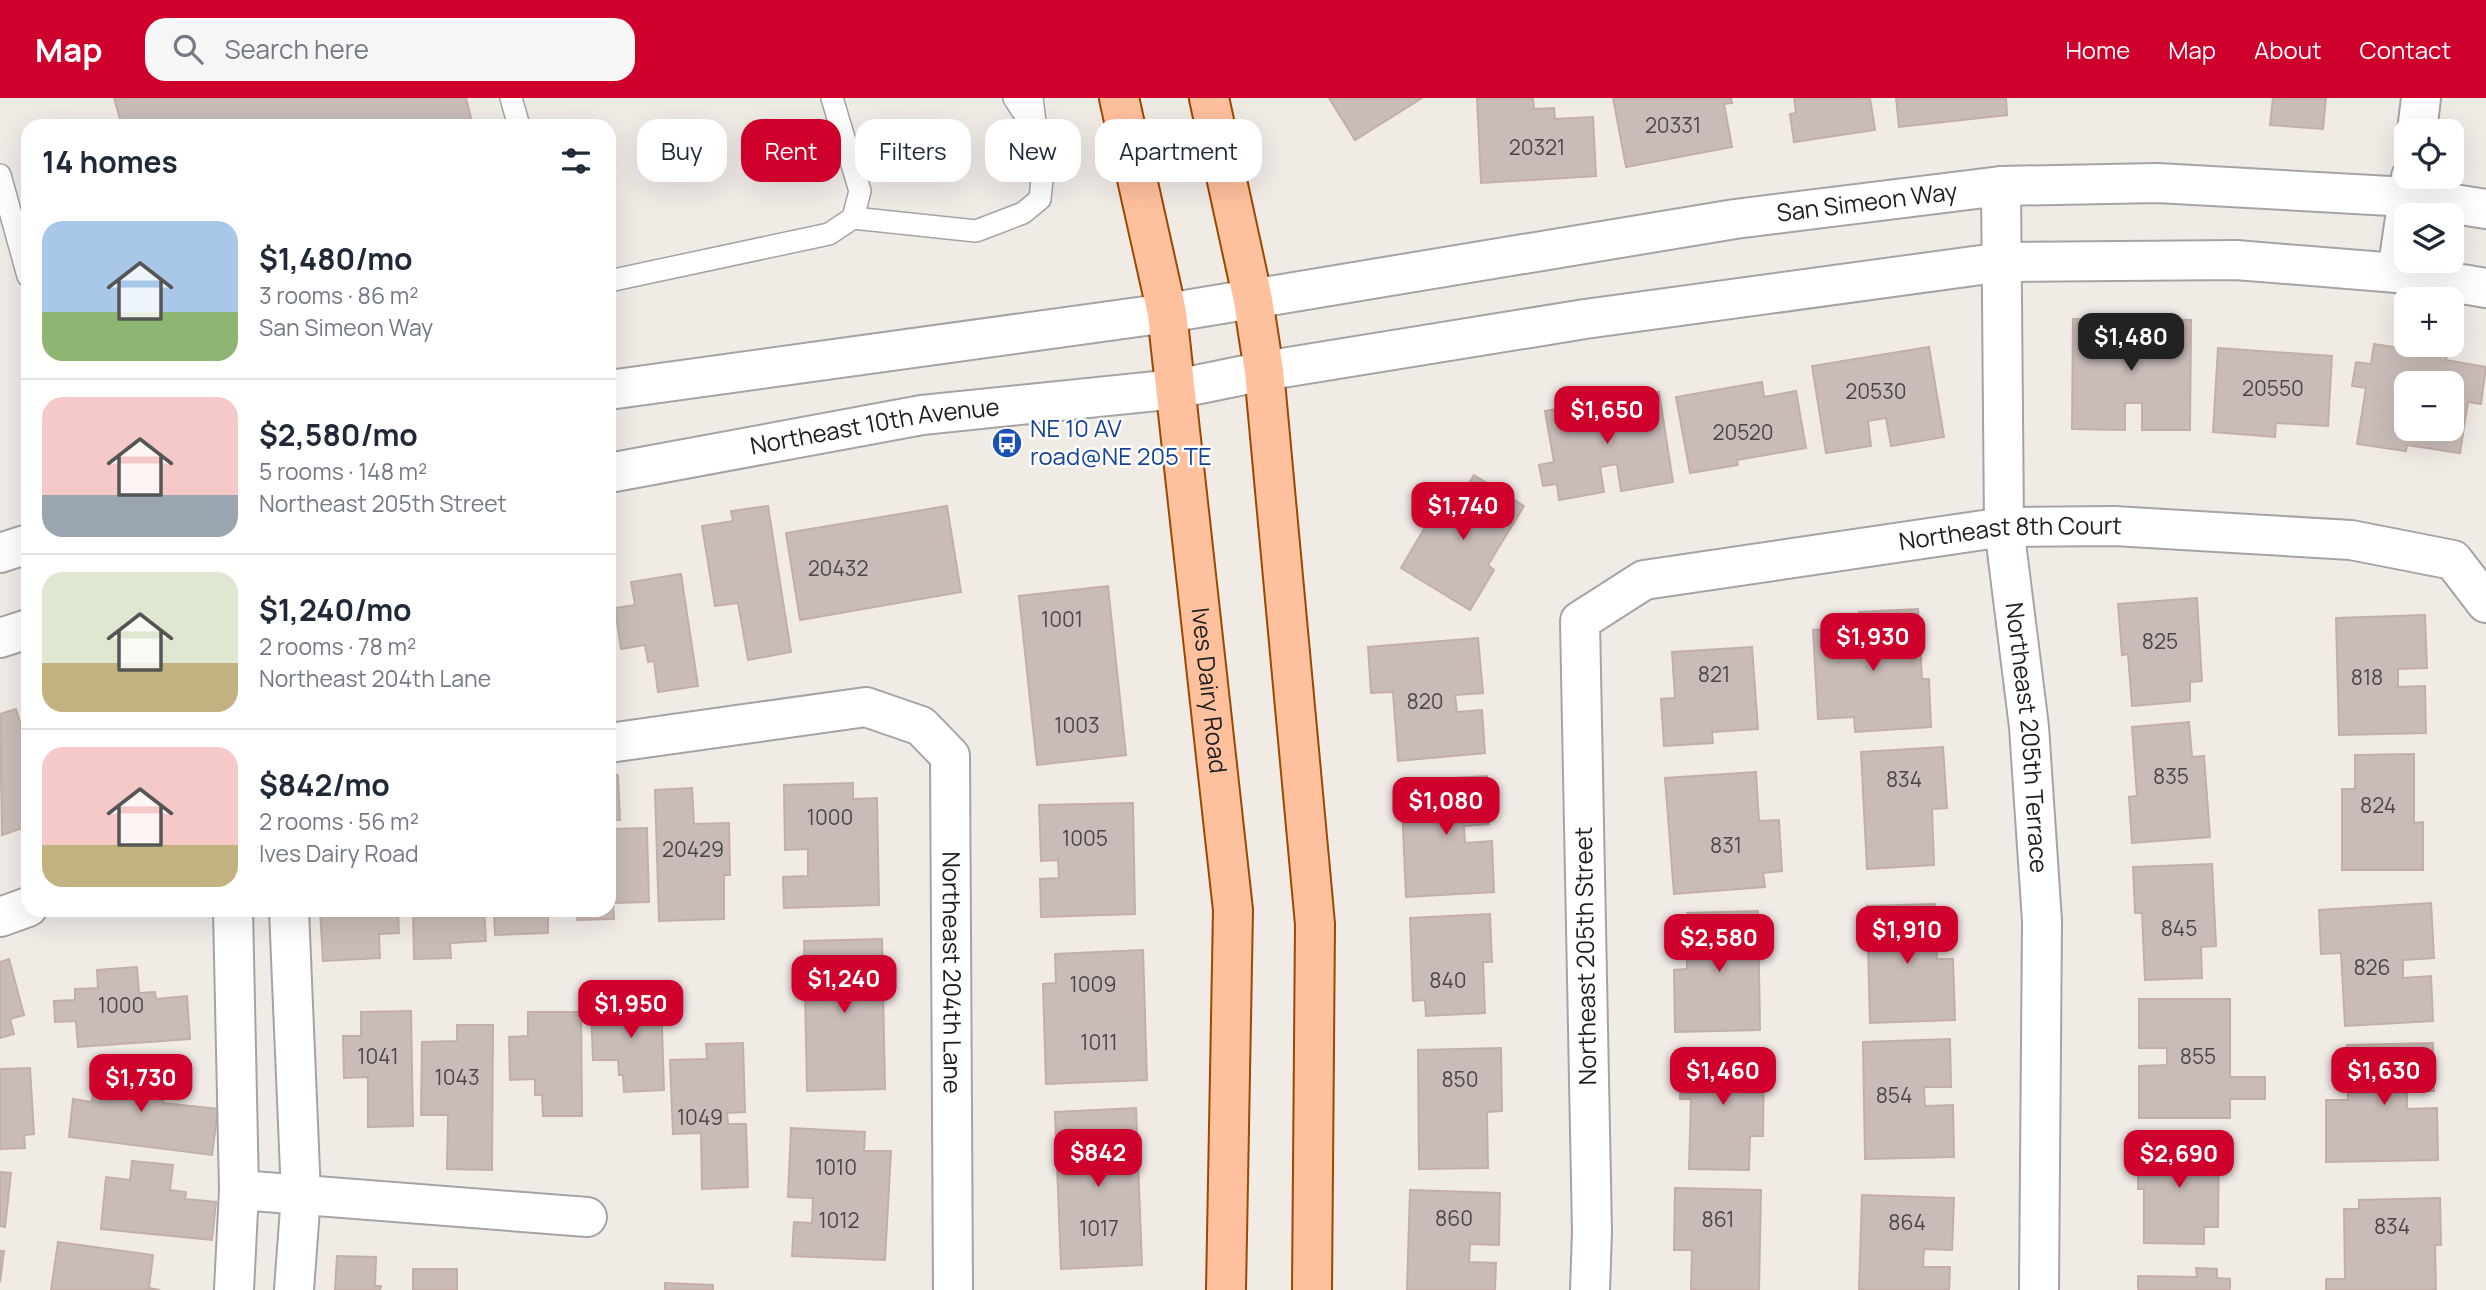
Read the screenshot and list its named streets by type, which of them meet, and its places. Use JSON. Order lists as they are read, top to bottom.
{
  "streets": {
    "main road": ["Ives Dairy Road"],
    "street": [
      "San Simeon Way",
      "Northeast 10th Avenue",
      "Northeast 8th Court",
      "Northeast 205th Terrace",
      "Northeast 205th Street",
      "Northeast 204th Lane"
    ]
  },
  "crossings": [
    ["San Simeon Way", "Northeast 205th Terrace"],
    ["Northeast 10th Avenue", "Ives Dairy Road"],
    ["Northeast 8th Court", "Northeast 205th Terrace"],
    ["Northeast 8th Court", "Northeast 205th Street"]
  ],
  "places": {
    "bus stop": ["NE 10 AV road@NE 205 TE"]
  },
  "house_numbers": [
    "20331",
    "20321",
    "20550",
    "20530",
    "20520",
    "20432",
    "1001",
    "825",
    "821",
    "818",
    "820",
    "1003",
    "835",
    "834",
    "824",
    "1000",
    "1005",
    "831",
    "20429",
    "845",
    "826",
    "840",
    "1009",
    "1000",
    "1011",
    "1041",
    "855",
    "1043",
    "850",
    "854",
    "1049",
    "1010",
    "860",
    "861",
    "1012",
    "864",
    "834",
    "1017"
  ],
  "page": {
    "header": "Map",
    "search": "Search here",
    "nav": [
      "Home",
      "Map",
      "About",
      "Contact"
    ],
    "map_buttons": ["+", "−"],
    "chip": [
      "Buy",
      "Rent",
      "Filters",
      "New",
      "Apartment"
    ],
    "heading": "14 homes",
    "list": [
      {
        "name": "$1,480/mo",
        "note": "3 rooms · 86 m² · San Simeon Way"
      },
      {
        "name": "$2,580/mo",
        "note": "5 rooms · 148 m² · Northeast 205th Street"
      },
      {
        "name": "$1,240/mo",
        "note": "2 rooms · 78 m² · Northeast 204th Lane"
      },
      {
        "name": "$842/mo",
        "note": "2 rooms · 56 m² · Ives Dairy Road"
      }
    ],
    "price": [
      "$1,480",
      "$1,650",
      "$1,740",
      "$1,930",
      "$1,080",
      "$1,910",
      "$2,580",
      "$1,240",
      "$1,950",
      "$1,460",
      "$1,630",
      "$1,730",
      "$842",
      "$2,690"
    ]
  }
}
